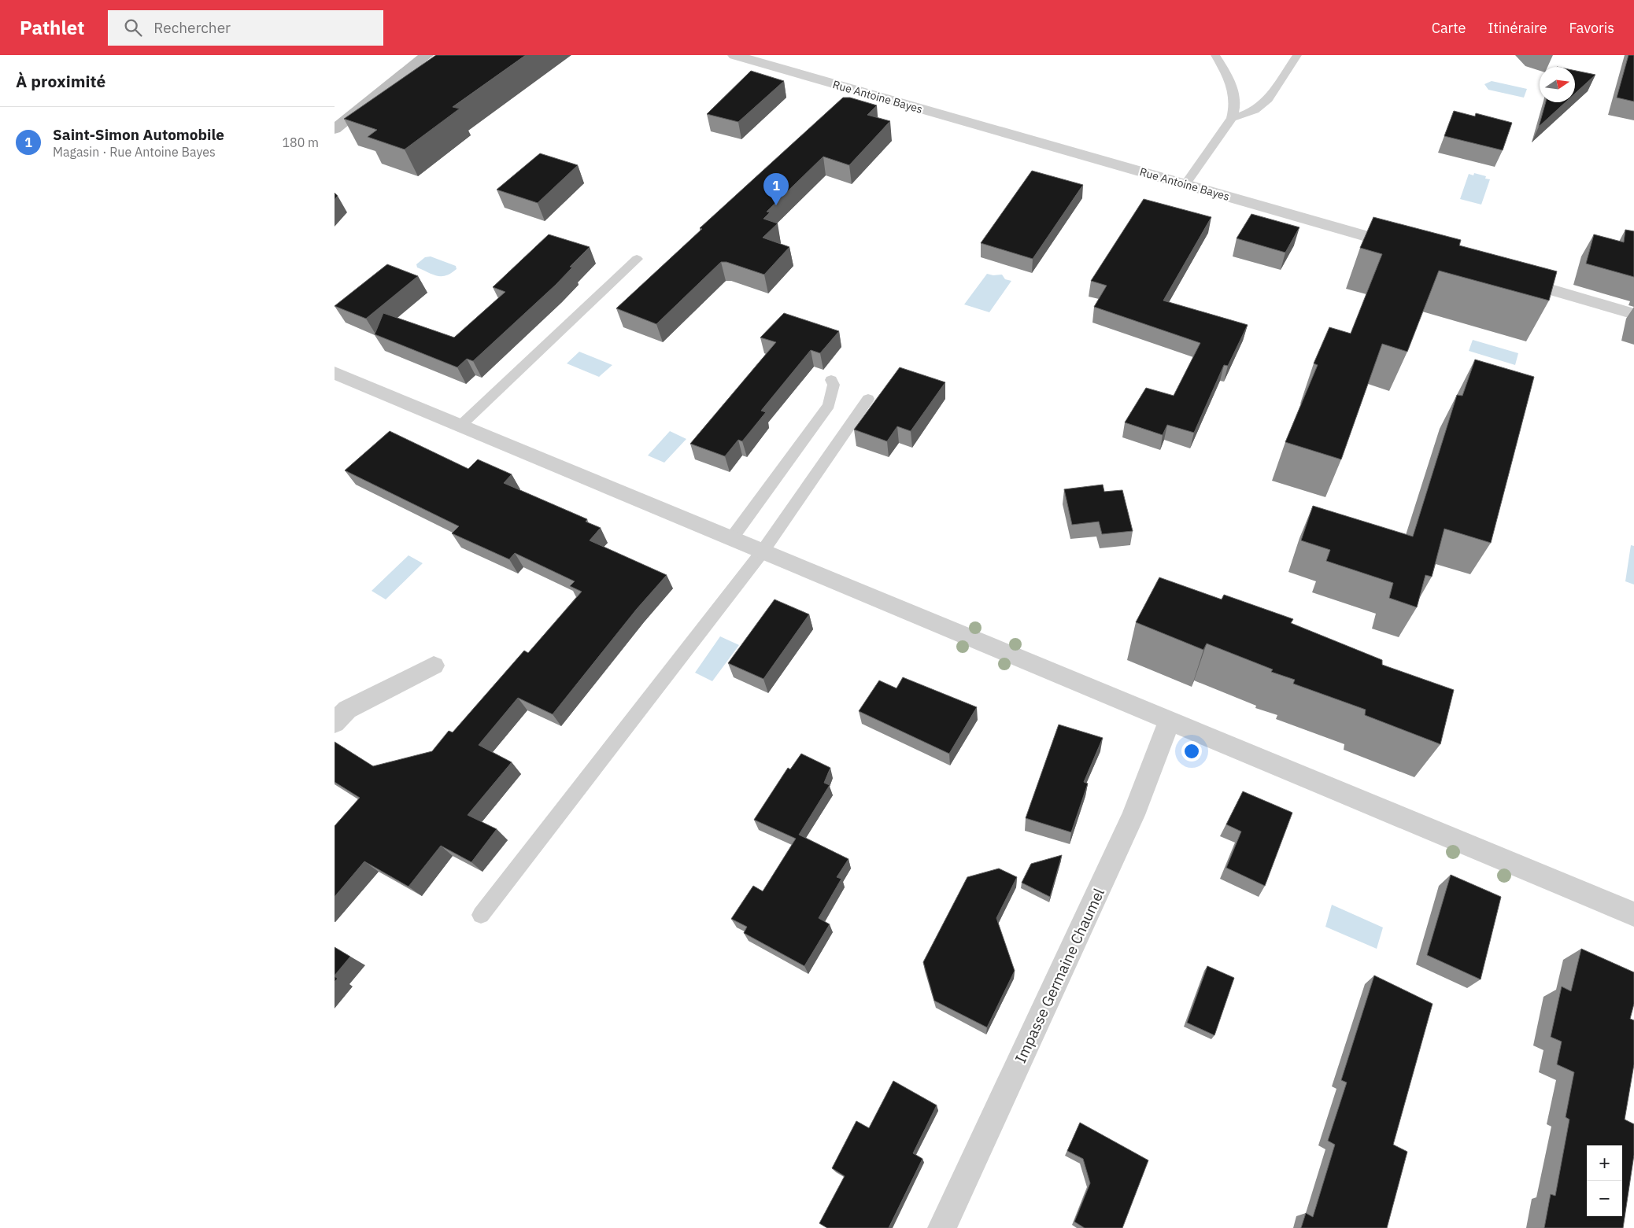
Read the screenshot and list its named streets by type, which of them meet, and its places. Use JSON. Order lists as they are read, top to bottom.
{
  "streets": {
    "street": ["Rue Antoine Bayes", "Impasse Germaine Chaumel"]
  },
  "north": "right",
  "page": {
    "header": "Pathlet",
    "search": "Rechercher",
    "nav": ["Carte", "Itinéraire", "Favoris"],
    "heading": "À proximité",
    "list": [
      {
        "mark": "1",
        "name": "Saint-Simon Automobile",
        "note": "Magasin · Rue Antoine Bayes",
        "value": "180 m"
      }
    ],
    "pins": "1",
    "map_buttons": ["+", "−"]
  }
}
